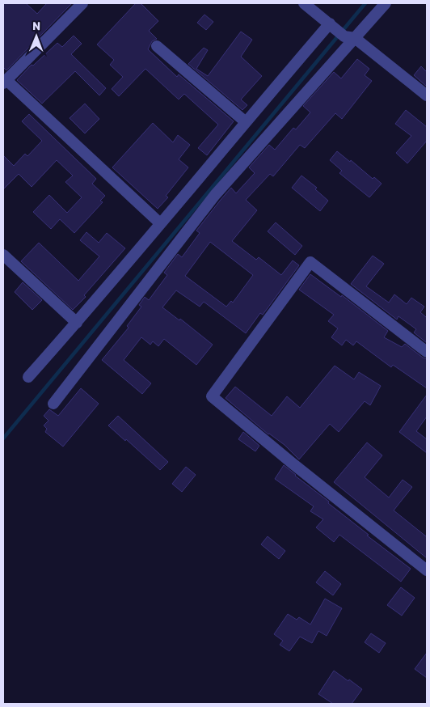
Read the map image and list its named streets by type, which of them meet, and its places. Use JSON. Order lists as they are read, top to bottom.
{
  "north": "top"
}
